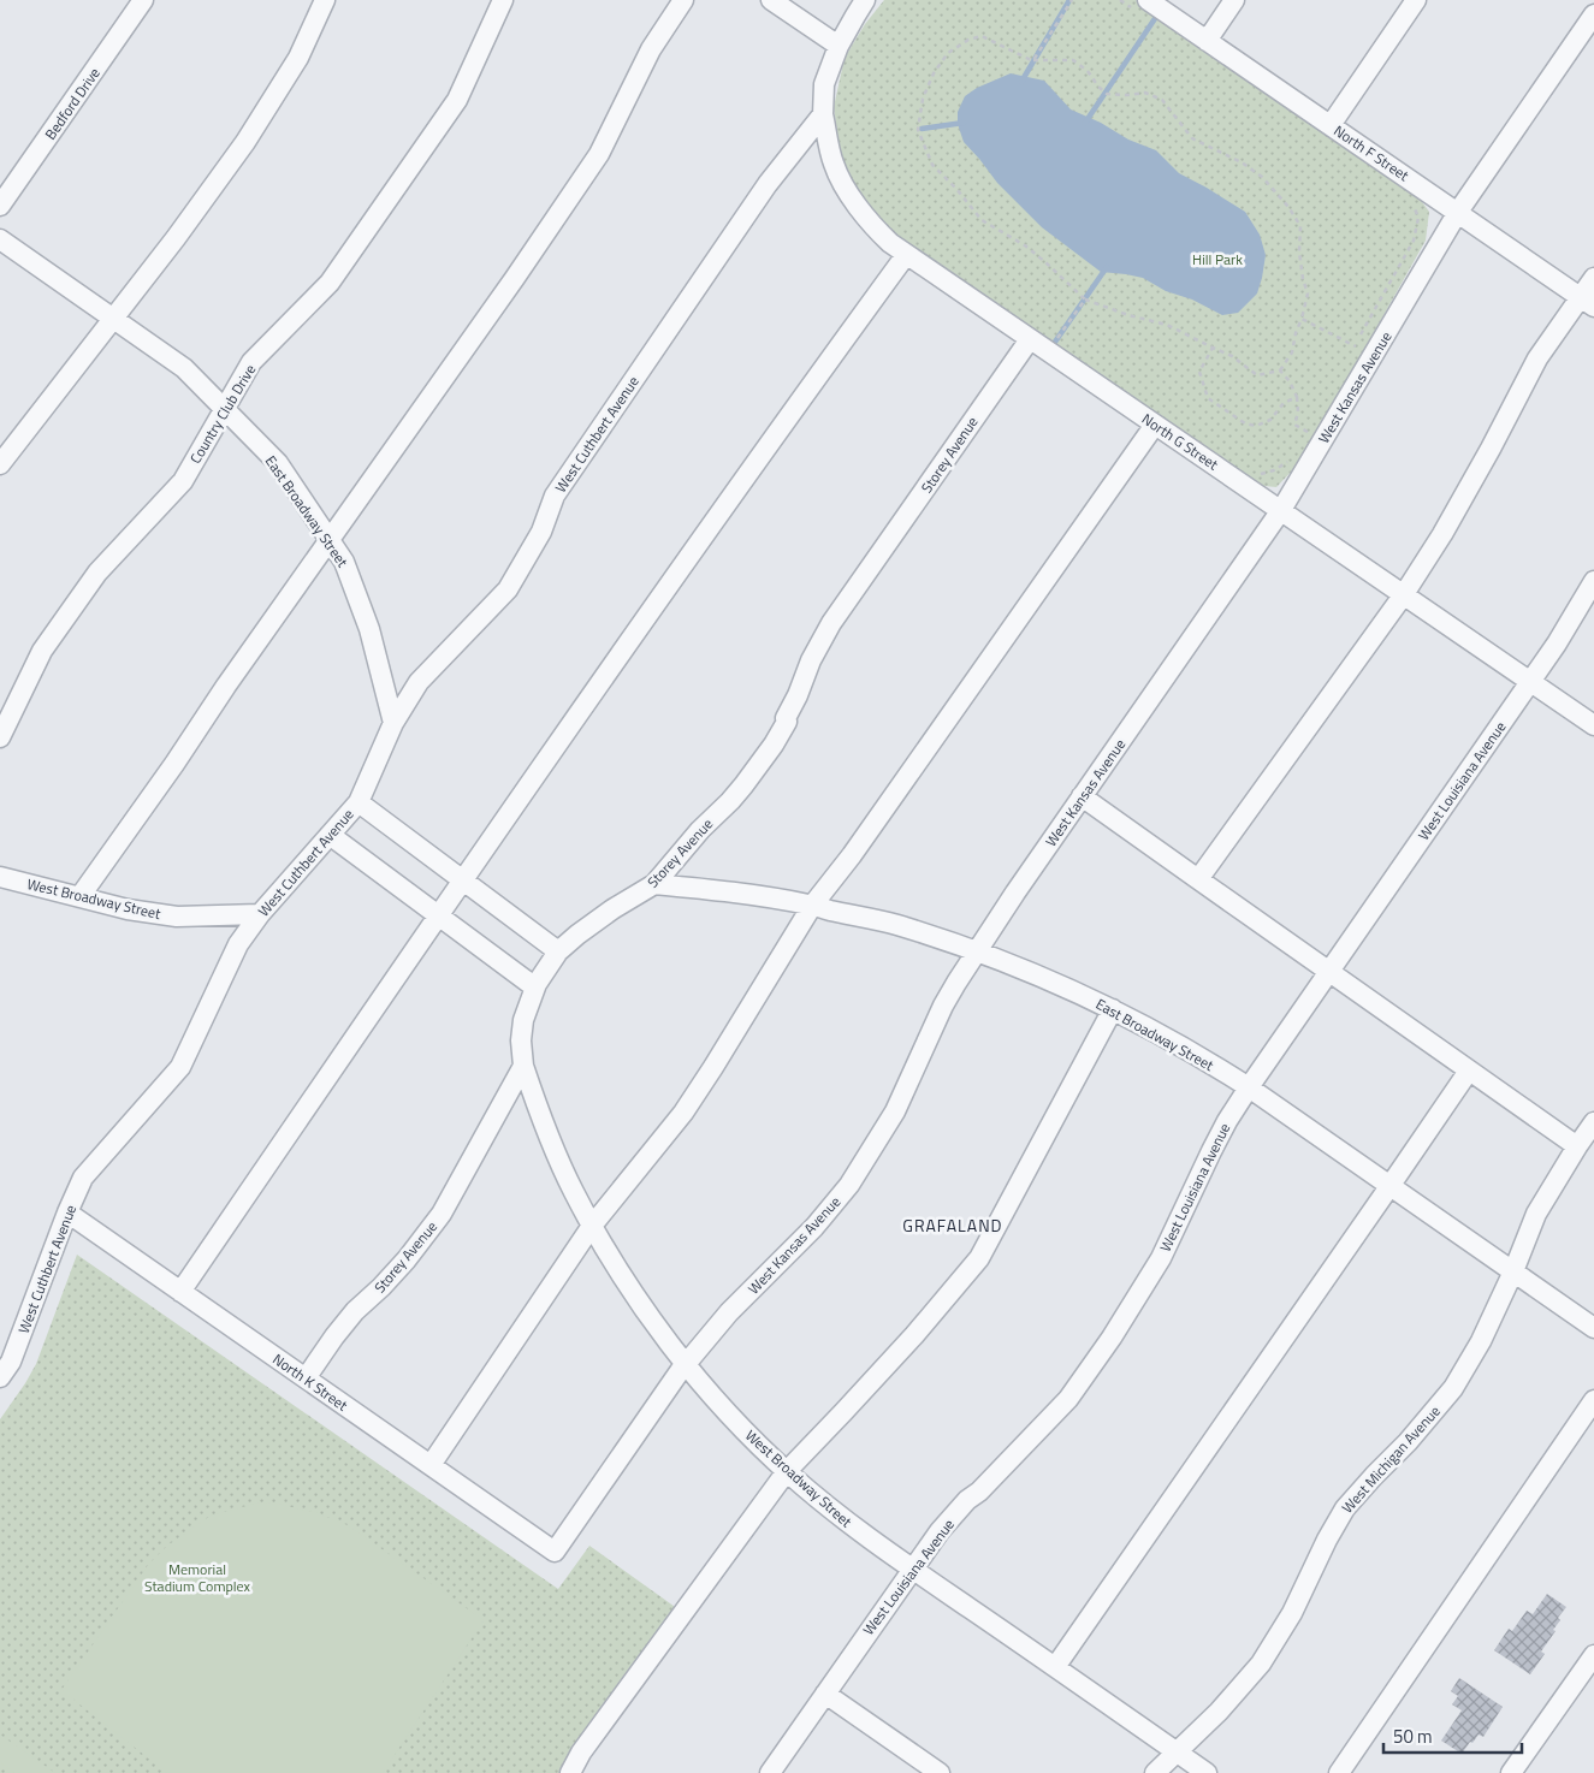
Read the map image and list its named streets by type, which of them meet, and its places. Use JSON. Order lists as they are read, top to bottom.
{
  "streets": {
    "street": [
      "Bedford Drive",
      "North F Street",
      "West Kansas Avenue",
      "Country Club Drive",
      "West Cuthbert Avenue",
      "North G Street",
      "Storey Avenue",
      "East Broadway Street",
      "West Louisiana Avenue",
      "West Broadway Street",
      "North K Street",
      "West Michigan Avenue"
    ]
  },
  "crossings": [
    ["North F Street", "West Kansas Avenue"],
    ["West Kansas Avenue", "North G Street"],
    ["West Kansas Avenue", "East Broadway Street"],
    ["West Kansas Avenue", "West Broadway Street"],
    ["West Kansas Avenue", "North K Street"],
    ["Country Club Drive", "East Broadway Street"],
    ["West Cuthbert Avenue", "North G Street"],
    ["West Cuthbert Avenue", "East Broadway Street"],
    ["West Cuthbert Avenue", "West Broadway Street"],
    ["West Cuthbert Avenue", "North K Street"],
    ["North G Street", "Storey Avenue"],
    ["North G Street", "West Louisiana Avenue"],
    ["Storey Avenue", "East Broadway Street"],
    ["Storey Avenue", "West Broadway Street"],
    ["Storey Avenue", "North K Street"],
    ["East Broadway Street", "West Louisiana Avenue"],
    ["East Broadway Street", "West Michigan Avenue"],
    ["West Louisiana Avenue", "West Broadway Street"],
    ["West Broadway Street", "West Michigan Avenue"]
  ],
  "districts": ["GRAFALAND"],
  "parks": ["Hill Park", "Memorial Stadium Complex"],
  "scale_bar": "50 m"
}
